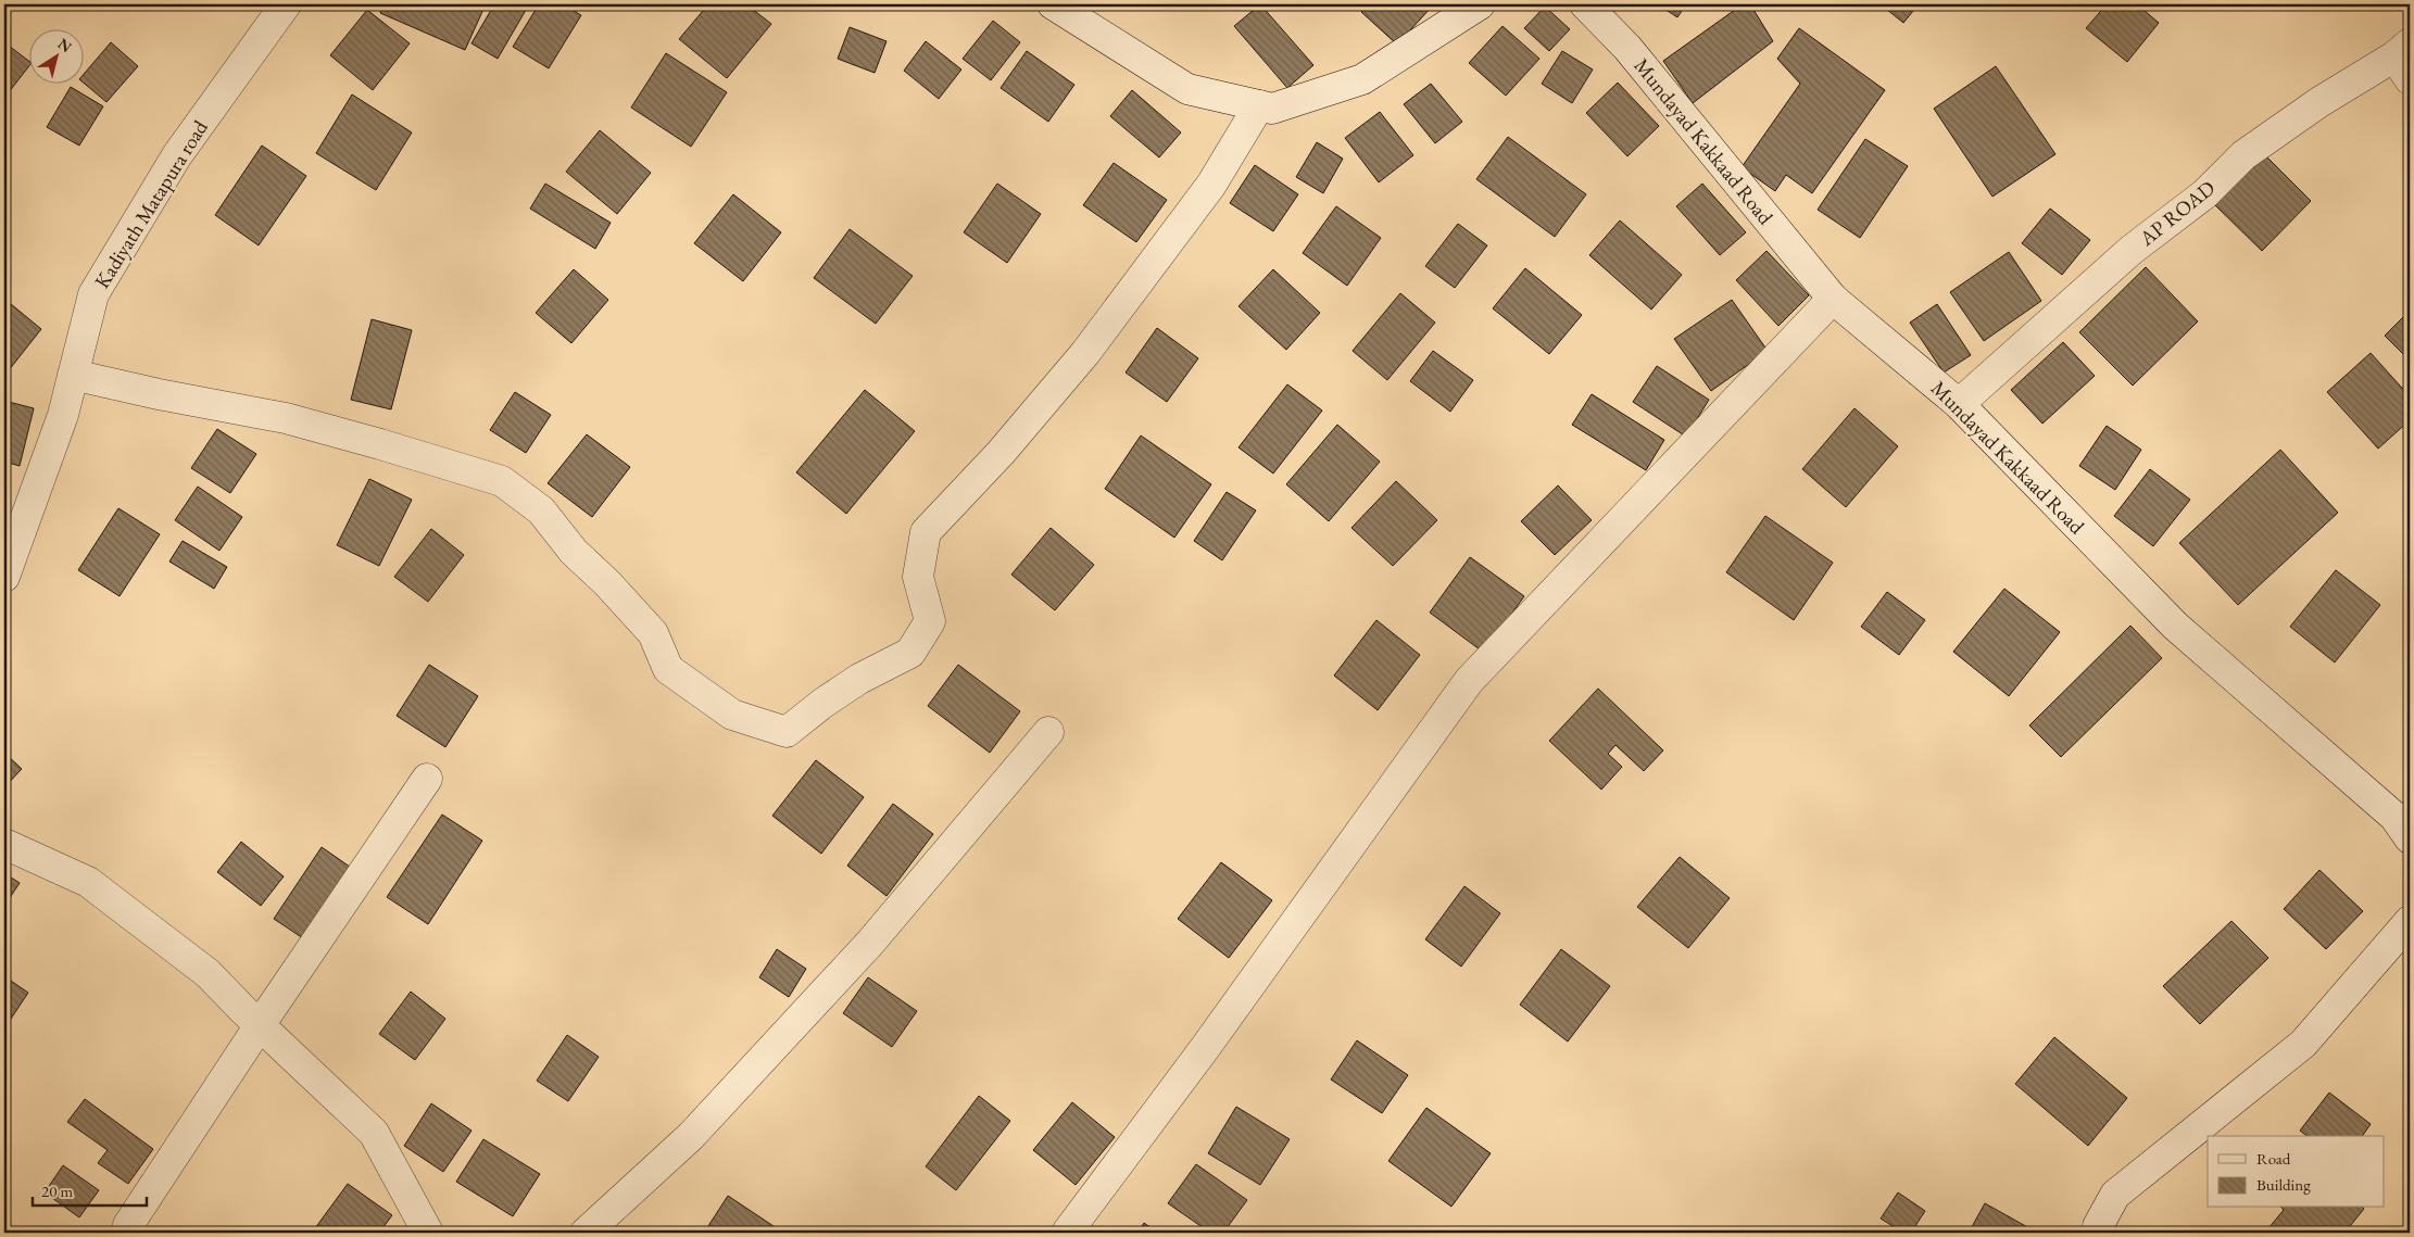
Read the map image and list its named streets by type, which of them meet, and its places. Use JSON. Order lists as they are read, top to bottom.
{
  "streets": {
    "street": ["Mundayad Kakkaad Road", "Kadiyath Matapura road", "AP ROAD"]
  },
  "crossings": [
    ["Mundayad Kakkaad Road", "AP ROAD"]
  ],
  "legend": ["Road", "Building"],
  "scale_bar": "20 m",
  "north": "top right"
}
